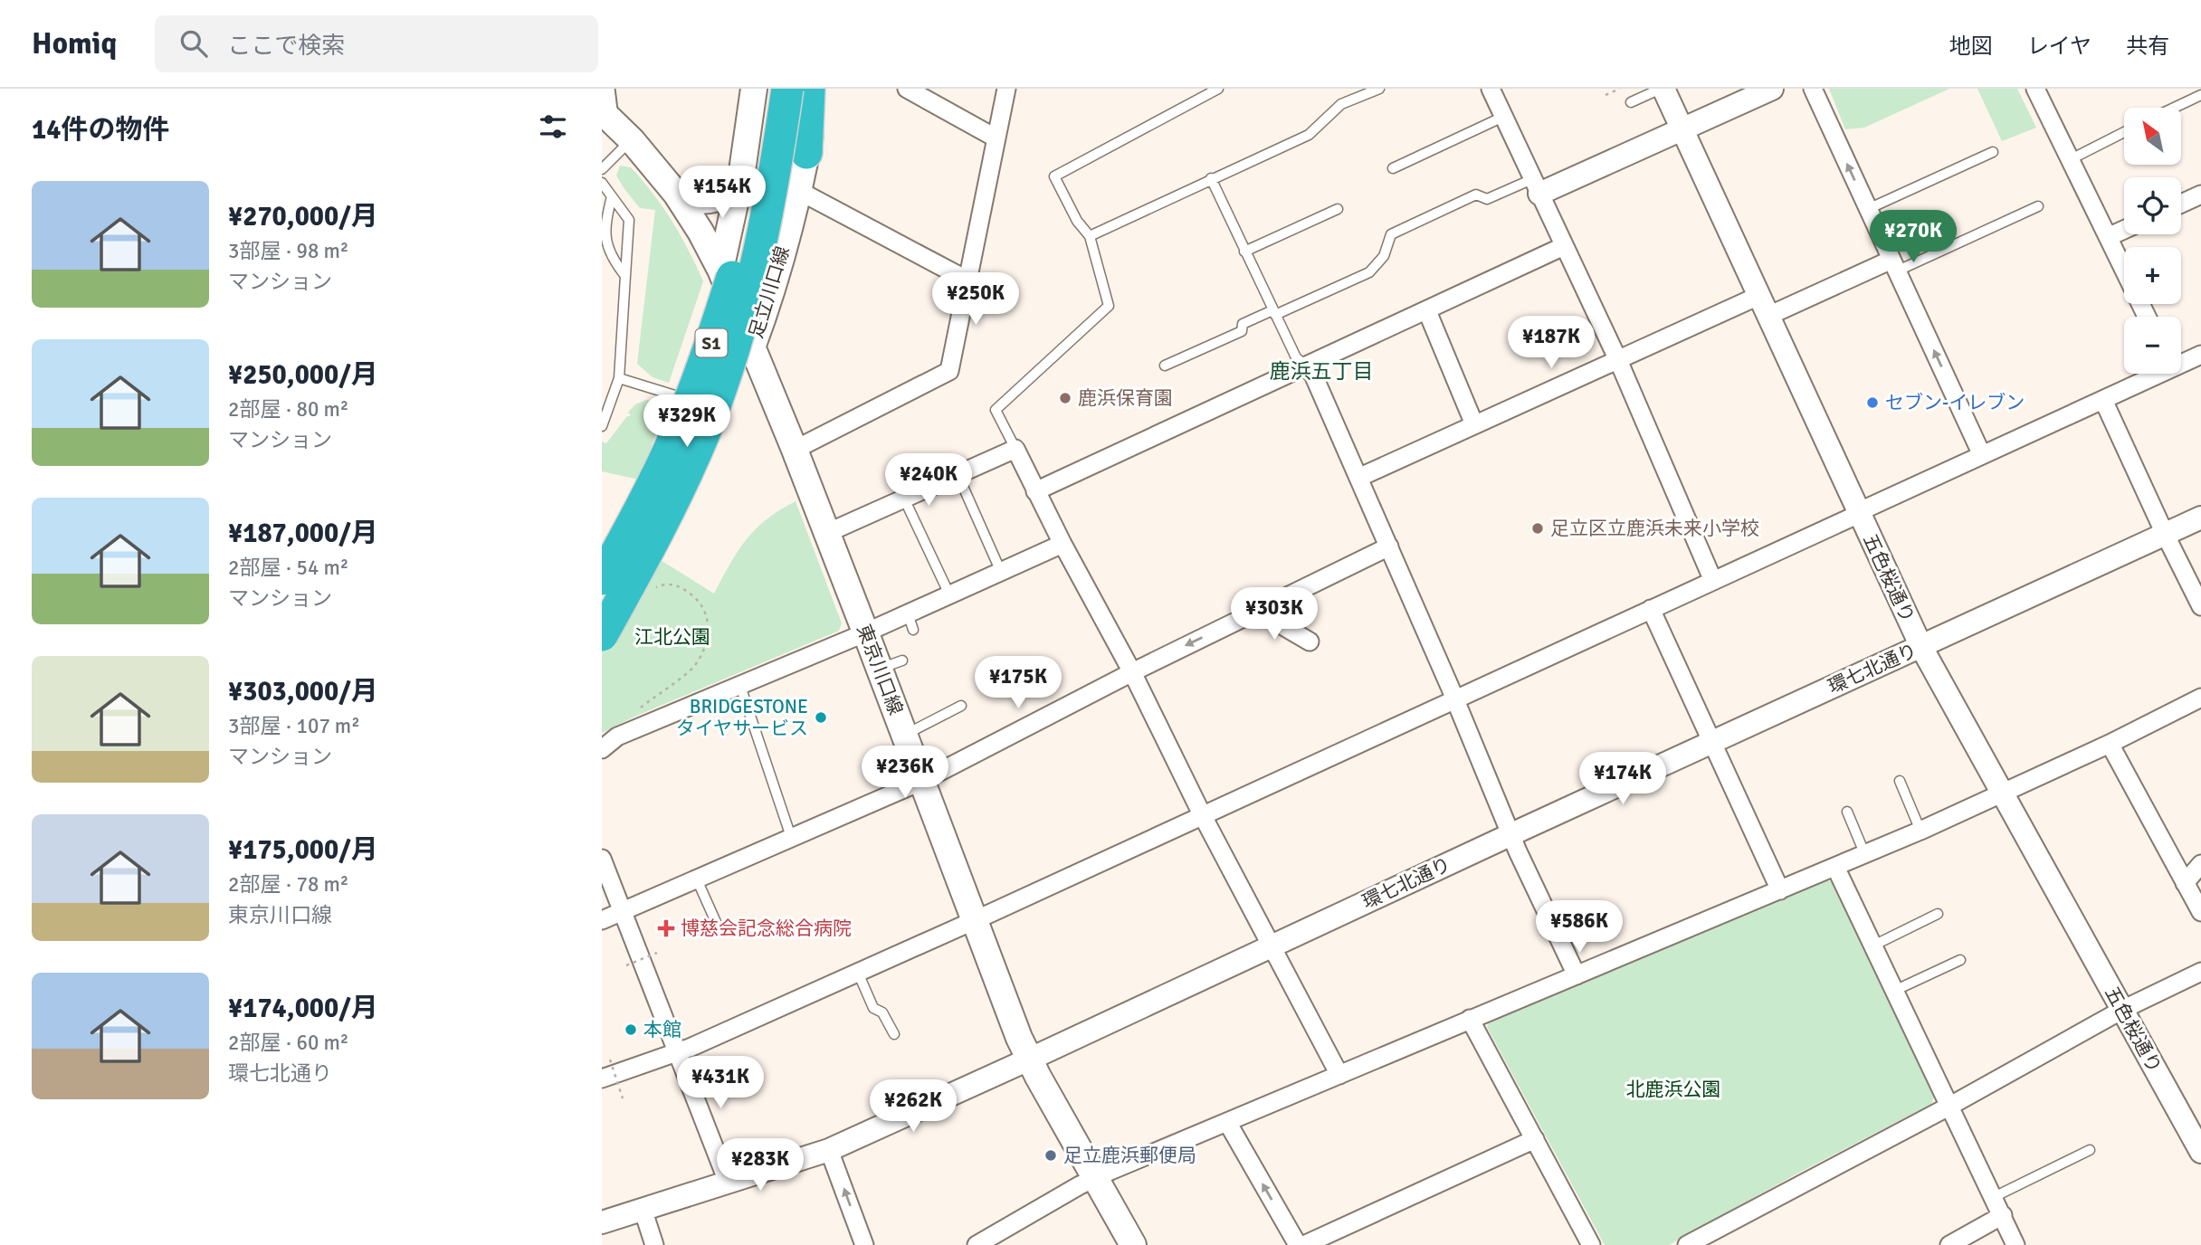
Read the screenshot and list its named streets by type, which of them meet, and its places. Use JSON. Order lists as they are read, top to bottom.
{
  "streets": {
    "highway": ["S1"],
    "main road": ["足立川口線", "東京川口線"],
    "street": ["五色桜通り", "環七北通り"]
  },
  "crossings": [
    ["足立川口線", "東京川口線"],
    ["五色桜通り", "環七北通り"],
    ["環七北通り", "東京川口線"]
  ],
  "districts": ["鹿浜五丁目"],
  "parks": ["江北公園", "北鹿浜公園"],
  "places": {
    "other": [
      "鹿浜保育園",
      "セブン-イレブン",
      "足立区立鹿浜未来小学校",
      "BRIDGESTONE タイヤサービス",
      "本館",
      "足立鹿浜郵便局"
    ],
    "health": ["博慈会記念総合病院"]
  },
  "north": "top left",
  "page": {
    "header": "Homiq",
    "search": "ここで検索",
    "nav": ["地図", "レイヤ", "共有"],
    "heading": "14件の物件",
    "map_buttons": ["+", "−"],
    "list": [
      {
        "name": "¥270,000/月",
        "note": "3部屋 · 98 m² · マンション"
      },
      {
        "name": "¥250,000/月",
        "note": "2部屋 · 80 m² · マンション"
      },
      {
        "name": "¥187,000/月",
        "note": "2部屋 · 54 m² · マンション"
      },
      {
        "name": "¥303,000/月",
        "note": "3部屋 · 107 m² · マンション"
      },
      {
        "name": "¥175,000/月",
        "note": "2部屋 · 78 m² · 東京川口線"
      },
      {
        "name": "¥174,000/月",
        "note": "2部屋 · 60 m² · 環七北通り"
      }
    ],
    "price": [
      "¥154K",
      "¥270K",
      "¥250K",
      "¥187K",
      "¥329K",
      "¥240K",
      "¥303K",
      "¥175K",
      "¥236K",
      "¥174K",
      "¥586K",
      "¥431K",
      "¥262K",
      "¥283K"
    ]
  }
}
